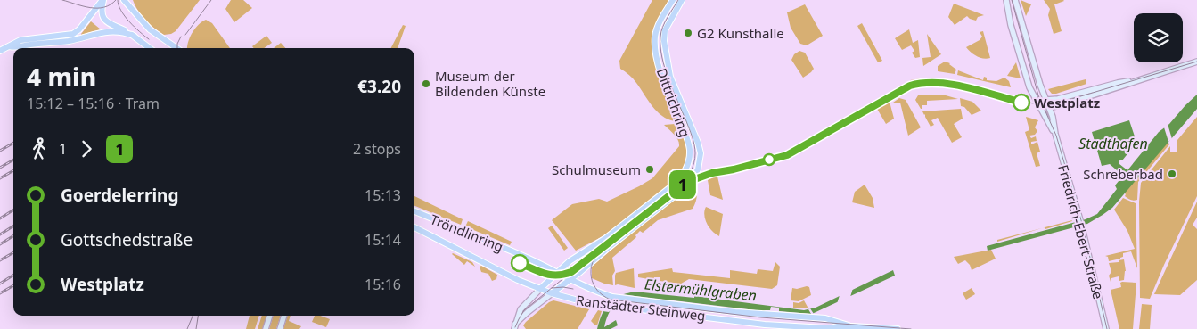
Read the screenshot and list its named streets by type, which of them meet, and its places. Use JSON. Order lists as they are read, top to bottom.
{
  "streets": {
    "main road": [
      "Dittrichring",
      "Friedrich-Ebert-Straße",
      "Tröndlinring",
      "Ranstädter Steinweg"
    ]
  },
  "crossings": [
    ["Dittrichring", "Tröndlinring"],
    ["Dittrichring", "Ranstädter Steinweg"],
    ["Tröndlinring", "Ranstädter Steinweg"]
  ],
  "water": ["Stadthafen", "Elstermühlgraben"],
  "places": [
    "G2 Kunsthalle",
    "Museum der Bildenden Künste",
    "Westplatz",
    "Schulmuseum",
    "Schreberbad"
  ],
  "lines": ["tram line 1"],
  "page": {
    "on_map": "1",
    "heading": ["4 min", "15:12 – 15:16 · Tram", "€3.20"],
    "legs": ["1", "1", "2 stops"],
    "list": [
      {
        "name": "Goerdelerring",
        "value": "15:13"
      },
      {
        "name": "Gottschedstraße",
        "value": "15:14"
      },
      {
        "name": "Westplatz",
        "value": "15:16"
      }
    ]
  }
}
